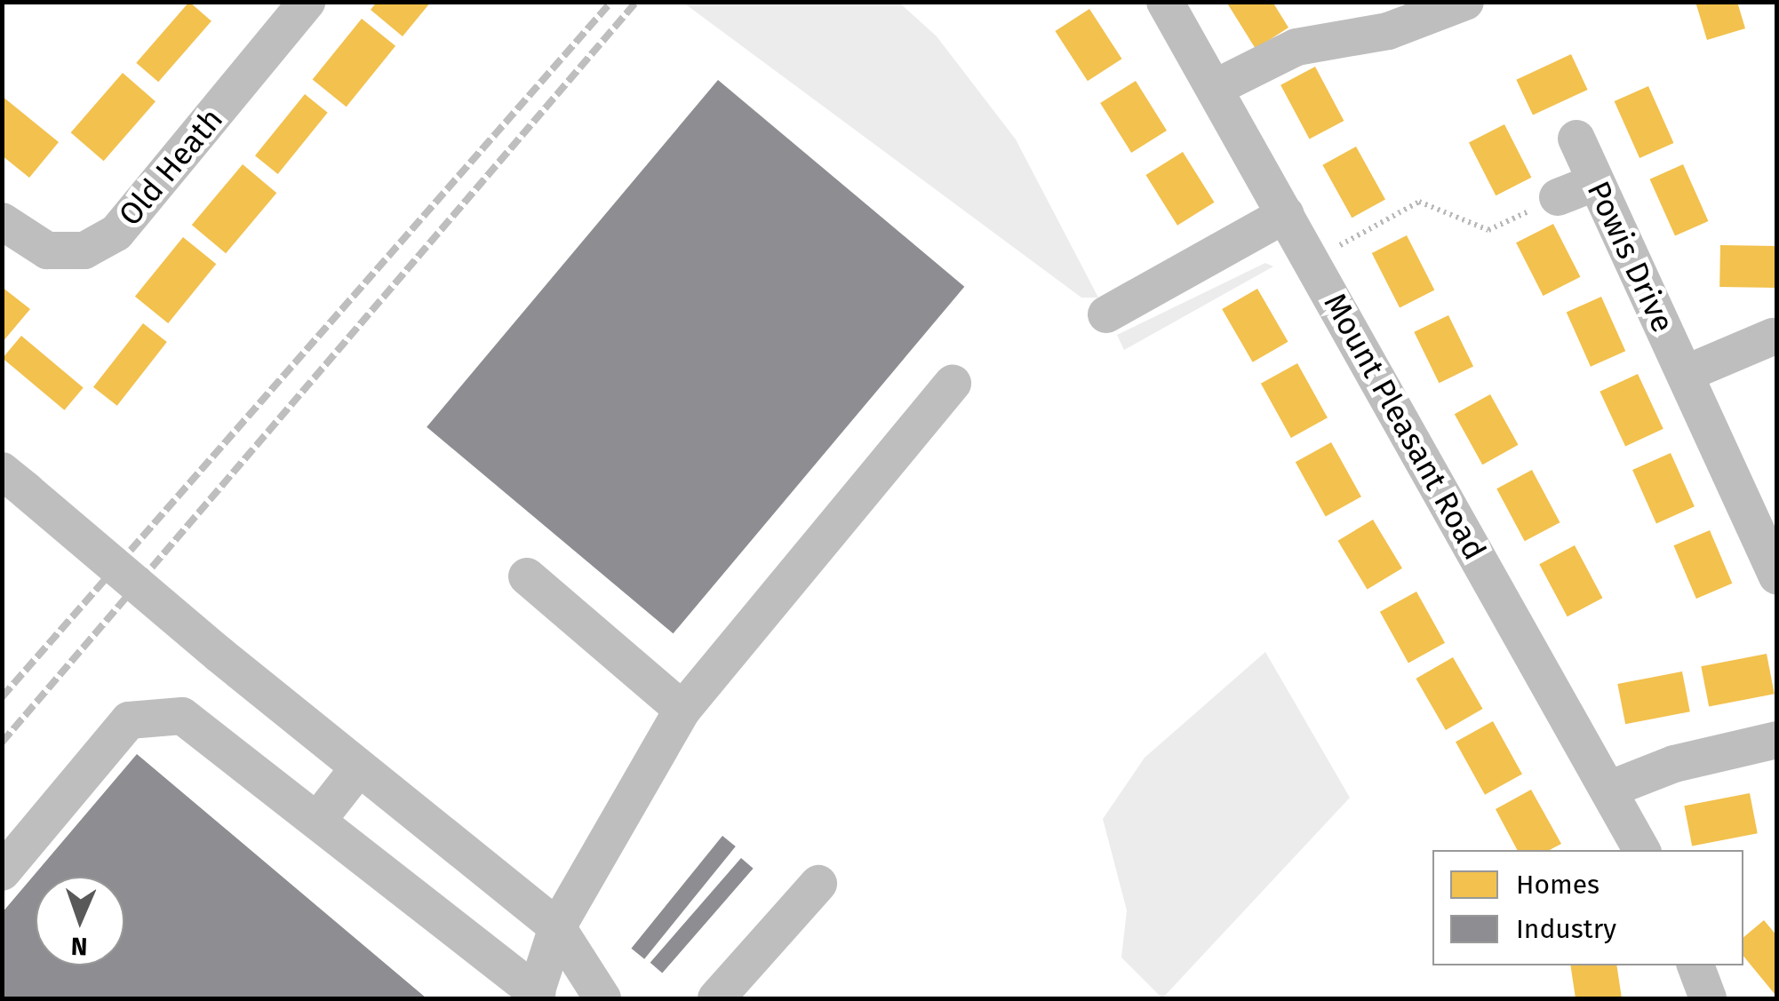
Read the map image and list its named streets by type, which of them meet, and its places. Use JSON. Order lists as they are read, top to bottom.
{
  "streets": {
    "street": ["Old Heath", "Powis Drive", "Mount Pleasant Road"]
  },
  "legend": ["Homes", "Industry"],
  "north": "bottom"
}
